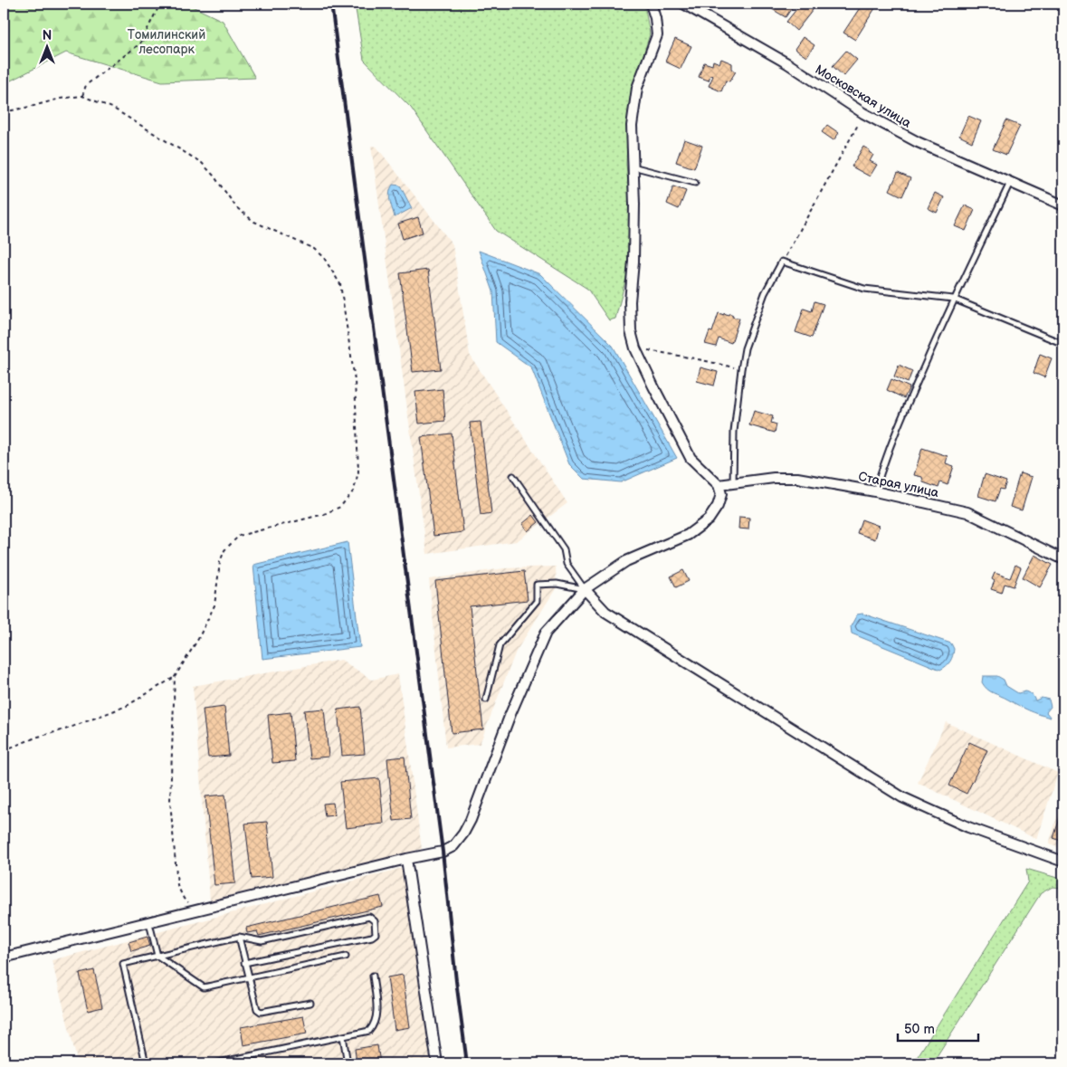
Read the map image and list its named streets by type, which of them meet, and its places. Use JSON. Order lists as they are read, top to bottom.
{
  "streets": {
    "street": ["Московская улица", "Старая улица"]
  },
  "parks": ["Томилинский лесопарк"],
  "scale_bar": "50 m",
  "north": "top"
}
